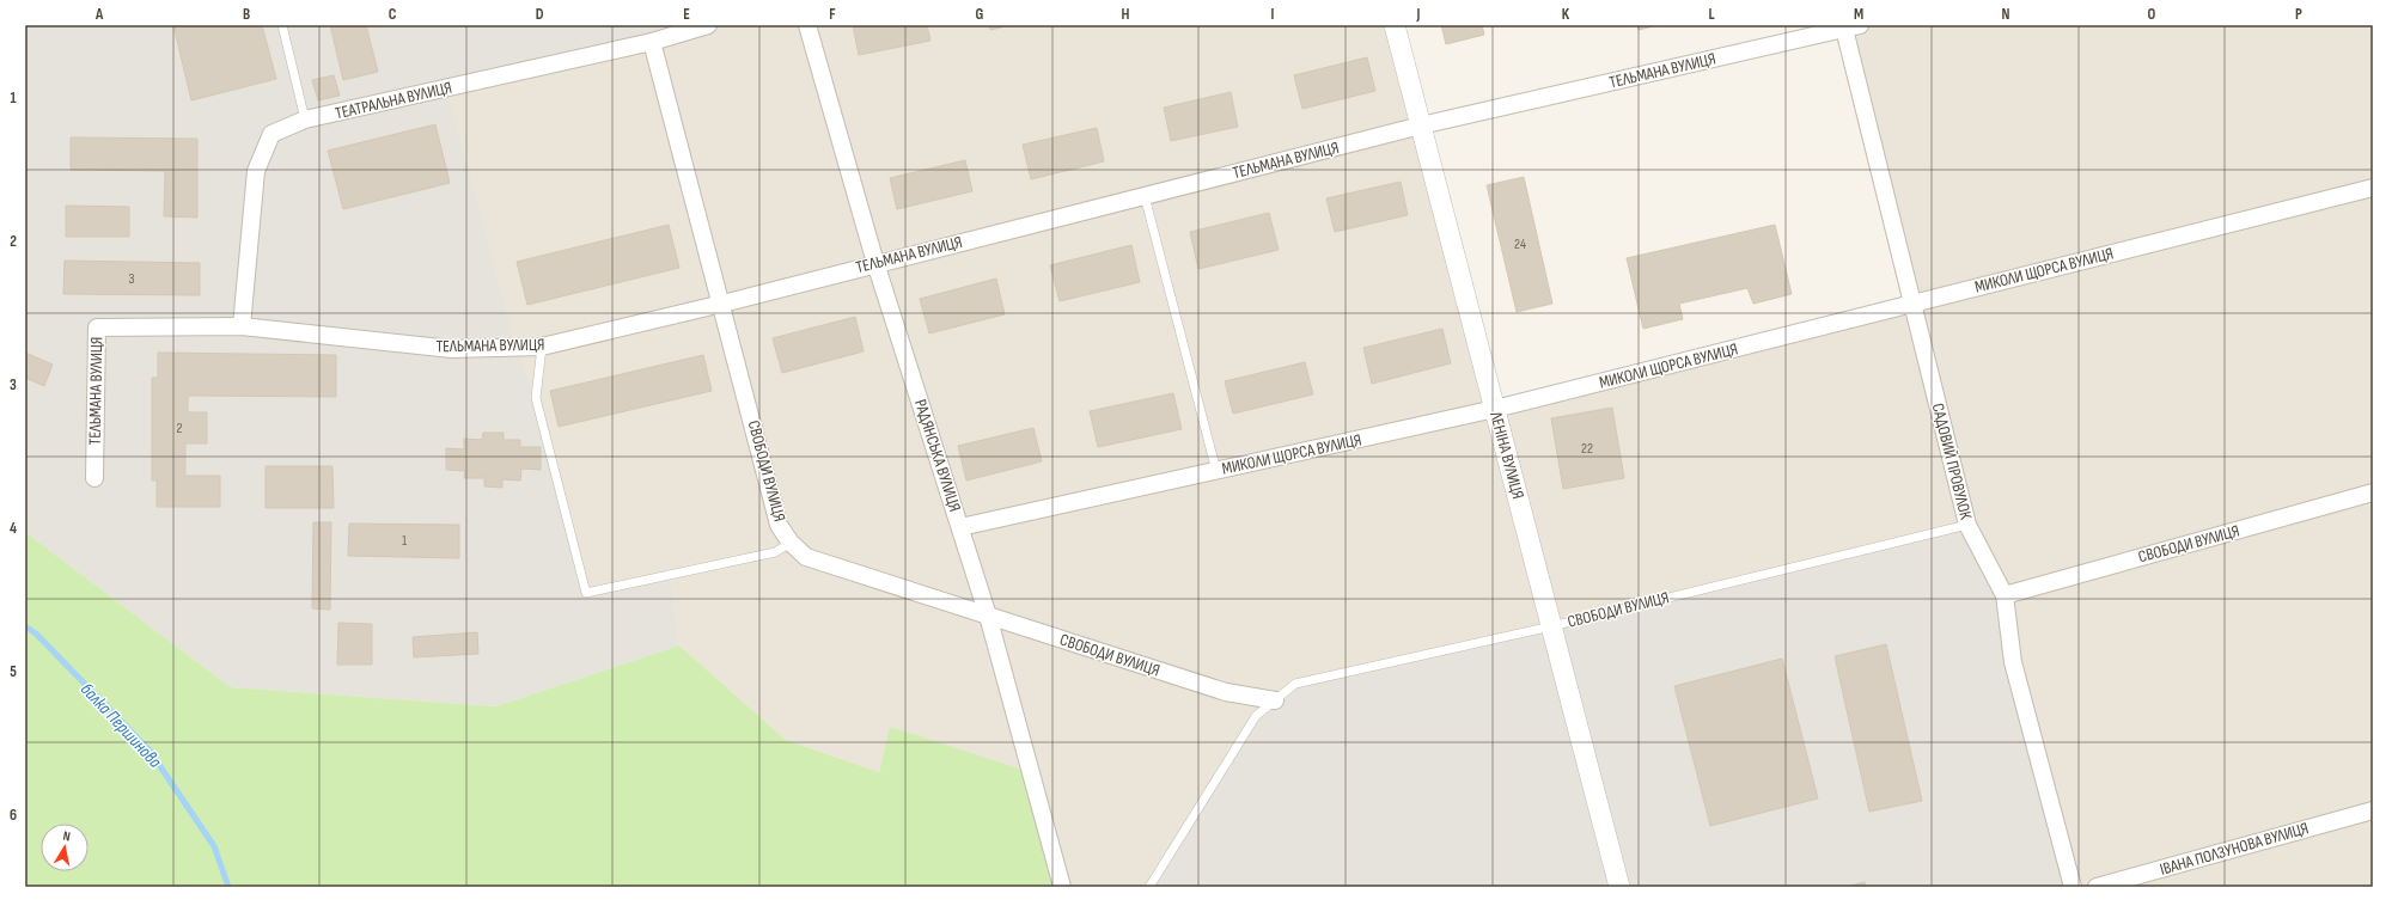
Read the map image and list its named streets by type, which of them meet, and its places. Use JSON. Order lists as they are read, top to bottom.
{
  "streets": {
    "street": [
      "ТЕЛЬМАНА ВУЛИЦЯ",
      "ТЕАТРАЛЬНА ВУЛИЦЯ",
      "МИКОЛИ ЩОРСА ВУЛИЦЯ",
      "РАДЯНСЬКА ВУЛИЦЯ",
      "ЛЕНІНА ВУЛИЦЯ",
      "САДОВИЙ ПРОВУЛОК",
      "СВОБОДИ ВУЛИЦЯ",
      "ІВАНА ПОЛЗУНОВА ВУЛИЦЯ"
    ]
  },
  "crossings": [
    ["ТЕЛЬМАНА ВУЛИЦЯ", "ТЕАТРАЛЬНА ВУЛИЦЯ"],
    ["ТЕЛЬМАНА ВУЛИЦЯ", "РАДЯНСЬКА ВУЛИЦЯ"],
    ["ТЕЛЬМАНА ВУЛИЦЯ", "ЛЕНІНА ВУЛИЦЯ"],
    ["ТЕЛЬМАНА ВУЛИЦЯ", "САДОВИЙ ПРОВУЛОК"],
    ["ТЕЛЬМАНА ВУЛИЦЯ", "СВОБОДИ ВУЛИЦЯ"],
    ["ТЕАТРАЛЬНА ВУЛИЦЯ", "СВОБОДИ ВУЛИЦЯ"],
    ["МИКОЛИ ЩОРСА ВУЛИЦЯ", "РАДЯНСЬКА ВУЛИЦЯ"],
    ["МИКОЛИ ЩОРСА ВУЛИЦЯ", "ЛЕНІНА ВУЛИЦЯ"],
    ["МИКОЛИ ЩОРСА ВУЛИЦЯ", "САДОВИЙ ПРОВУЛОК"],
    ["РАДЯНСЬКА ВУЛИЦЯ", "СВОБОДИ ВУЛИЦЯ"],
    ["ЛЕНІНА ВУЛИЦЯ", "СВОБОДИ ВУЛИЦЯ"],
    ["САДОВИЙ ПРОВУЛОК", "СВОБОДИ ВУЛИЦЯ"]
  ],
  "water": ["балка Першинова"],
  "house_numbers": [
    "24",
    "3",
    "2",
    "22",
    "1"
  ],
  "north": "top",
  "grid": {
    "columns": [
      "A",
      "B",
      "C",
      "D",
      "E",
      "F",
      "G",
      "H",
      "I",
      "J",
      "K",
      "L",
      "M",
      "N",
      "O",
      "P"
    ],
    "rows": [
      "1",
      "2",
      "3",
      "4",
      "5",
      "6"
    ]
  }
}
